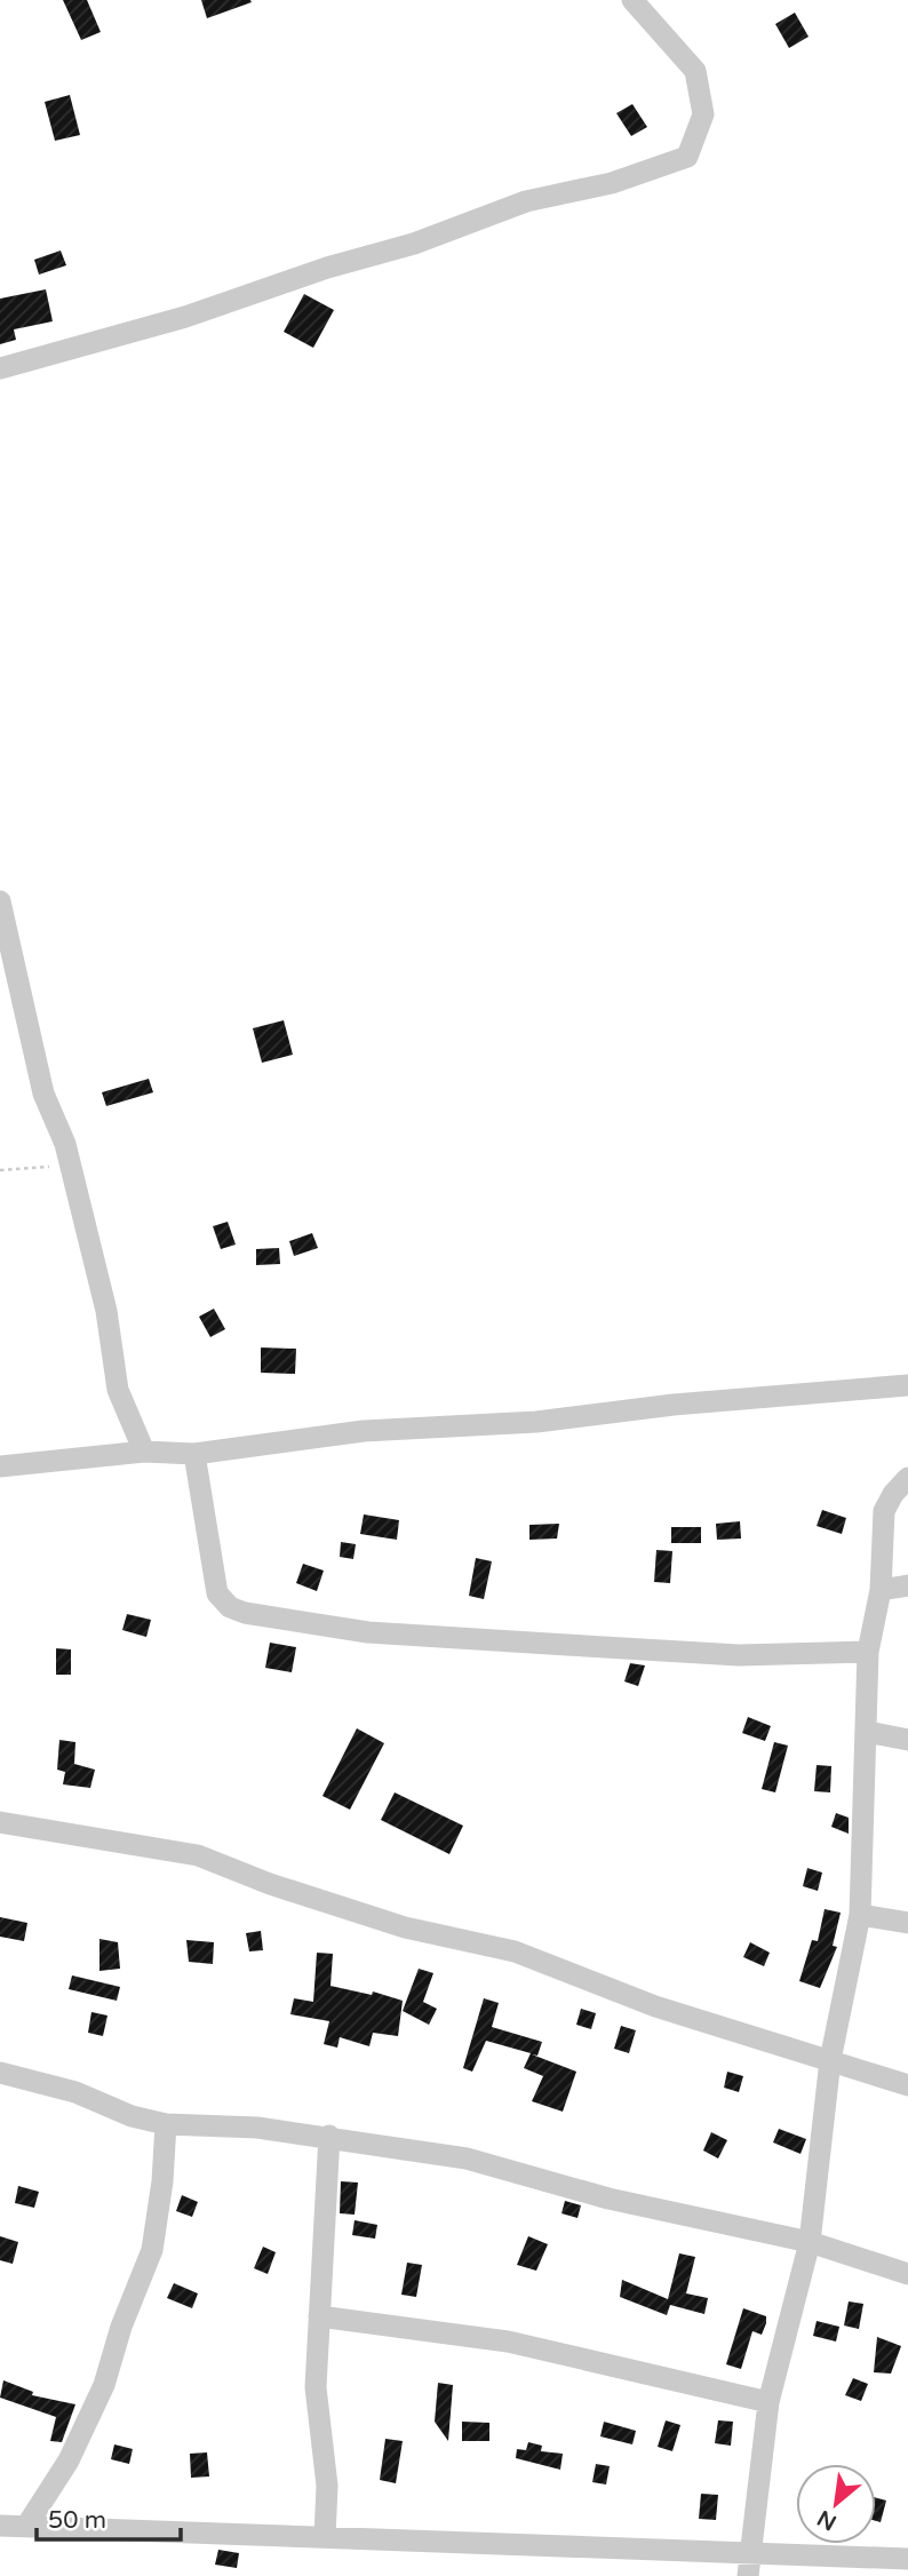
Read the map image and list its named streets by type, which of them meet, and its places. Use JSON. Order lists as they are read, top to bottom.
{
  "scale_bar": "50 m",
  "north": "bottom left"
}
